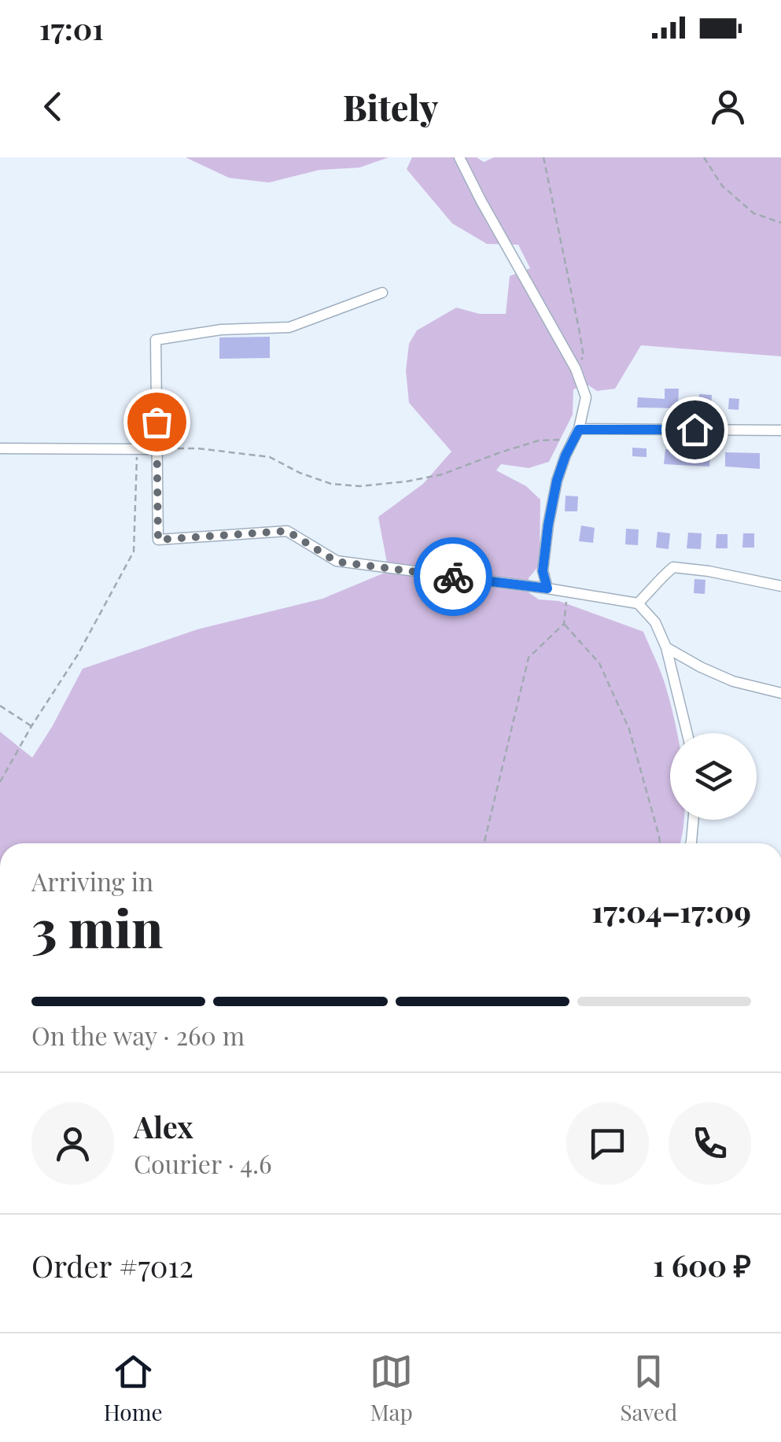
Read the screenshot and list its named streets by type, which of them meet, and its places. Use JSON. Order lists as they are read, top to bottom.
{
  "page": {
    "status": "17:01",
    "header": "Bitely",
    "heading": ["3 min", "Arriving in", "17:04–17:09"],
    "panel": [
      "Alex",
      "Courier · 4.6",
      "Order #7012",
      "1 600 ₽"
    ],
    "bar": "On the way · 260 m",
    "tabs": ["Home", "Map", "Saved"]
  }
}
